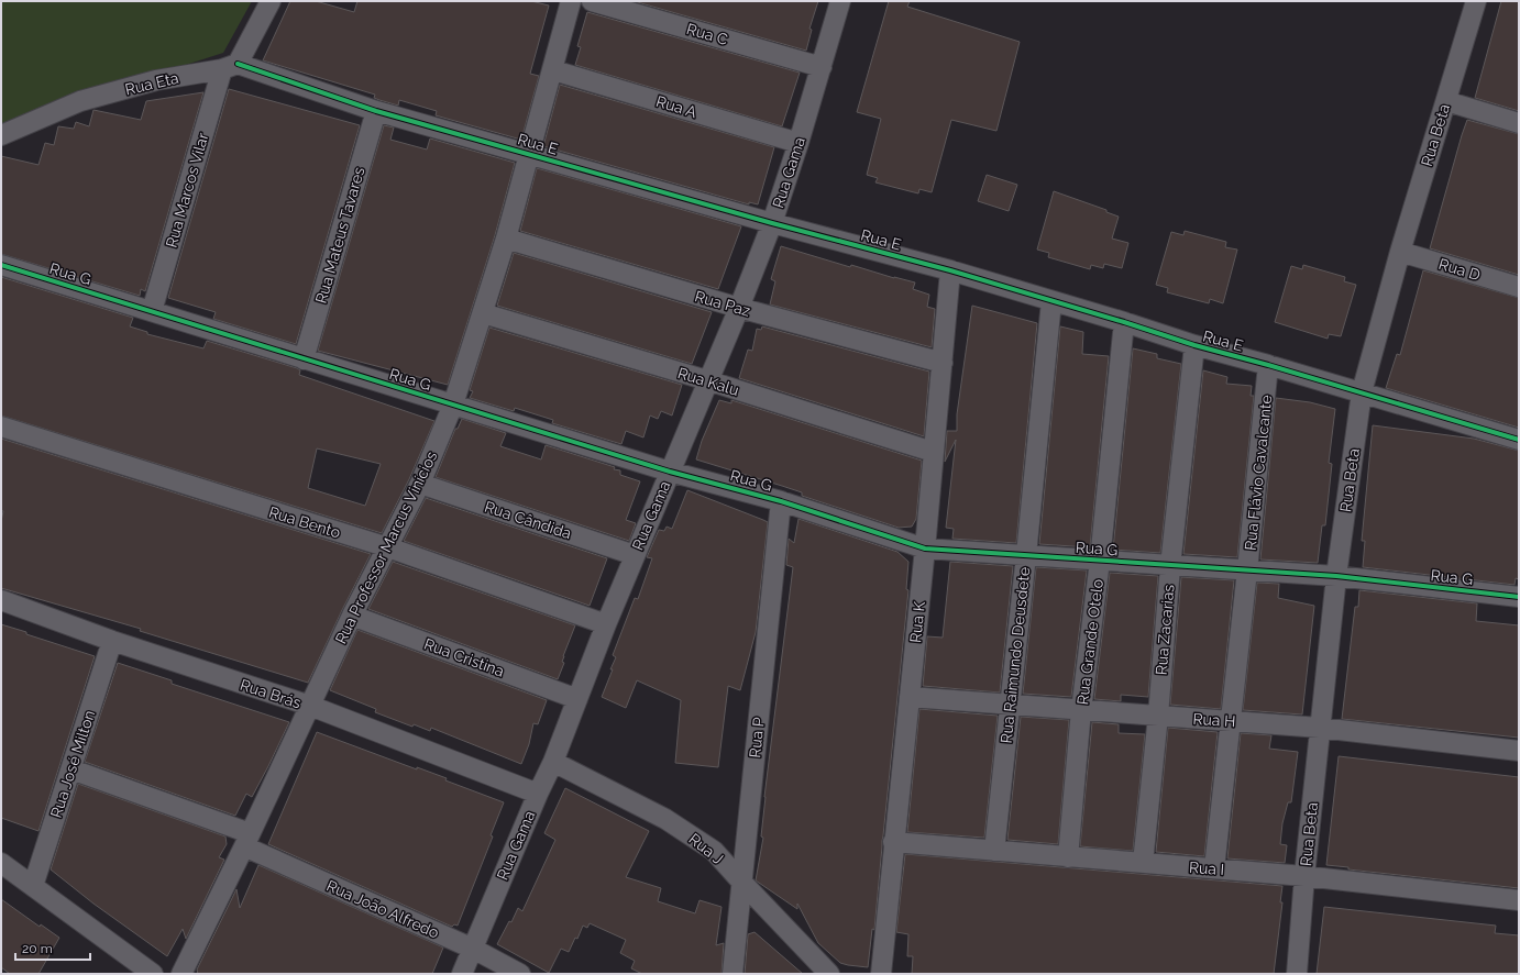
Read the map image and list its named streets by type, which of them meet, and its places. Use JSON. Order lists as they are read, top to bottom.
{
  "streets": {
    "street": [
      "Rua C",
      "Rua Eta",
      "Rua A",
      "Rua Beta",
      "Rua E",
      "Rua Gama",
      "Rua Marcos Vilar",
      "Rua Mateus Tavares",
      "Rua D",
      "Rua G",
      "Rua Paz",
      "Rua Kalu",
      "Rua Flávio Cavalcante",
      "Rua Cândida",
      "Rua Bento",
      "Rua Professor Marcus Vinícios",
      "Rua K",
      "Rua Zacarias",
      "Rua Grande Otelo",
      "Rua Raimundo Deusdete",
      "Rua Cristina",
      "Rua Brás",
      "Rua H",
      "Rua P",
      "Rua José Milton",
      "Rua J",
      "Rua I",
      "Rua João Alfredo"
    ]
  },
  "crossings": [
    ["Rua C", "Rua Gama"],
    ["Rua Eta", "Rua E"],
    ["Rua Eta", "Rua Marcos Vilar"],
    ["Rua A", "Rua Gama"],
    ["Rua A", "Rua Professor Marcus Vinícios"],
    ["Rua Beta", "Rua E"],
    ["Rua Beta", "Rua D"],
    ["Rua Beta", "Rua G"],
    ["Rua Beta", "Rua H"],
    ["Rua Beta", "Rua I"],
    ["Rua E", "Rua Gama"],
    ["Rua E", "Rua Marcos Vilar"],
    ["Rua E", "Rua Mateus Tavares"],
    ["Rua E", "Rua Flávio Cavalcante"],
    ["Rua E", "Rua Professor Marcus Vinícios"],
    ["Rua E", "Rua K"],
    ["Rua E", "Rua Zacarias"],
    ["Rua E", "Rua Grande Otelo"],
    ["Rua E", "Rua Raimundo Deusdete"],
    ["Rua Gama", "Rua G"],
    ["Rua Gama", "Rua Paz"],
    ["Rua Gama", "Rua Kalu"],
    ["Rua Gama", "Rua Cândida"],
    ["Rua Gama", "Rua Bento"],
    ["Rua Gama", "Rua Cristina"],
    ["Rua Gama", "Rua Brás"],
    ["Rua Gama", "Rua J"],
    ["Rua Gama", "Rua João Alfredo"],
    ["Rua Marcos Vilar", "Rua G"],
    ["Rua Mateus Tavares", "Rua G"],
    ["Rua G", "Rua Flávio Cavalcante"],
    ["Rua G", "Rua Professor Marcus Vinícios"],
    ["Rua G", "Rua K"],
    ["Rua G", "Rua Zacarias"],
    ["Rua G", "Rua Grande Otelo"],
    ["Rua G", "Rua Raimundo Deusdete"],
    ["Rua G", "Rua P"],
    ["Rua Paz", "Rua Professor Marcus Vinícios"],
    ["Rua Paz", "Rua K"],
    ["Rua Kalu", "Rua Professor Marcus Vinícios"],
    ["Rua Kalu", "Rua K"],
    ["Rua Flávio Cavalcante", "Rua H"],
    ["Rua Flávio Cavalcante", "Rua I"],
    ["Rua Cândida", "Rua Professor Marcus Vinícios"],
    ["Rua Bento", "Rua Professor Marcus Vinícios"],
    ["Rua Professor Marcus Vinícios", "Rua Cristina"],
    ["Rua Professor Marcus Vinícios", "Rua Brás"],
    ["Rua Professor Marcus Vinícios", "Rua João Alfredo"],
    ["Rua K", "Rua H"],
    ["Rua K", "Rua I"],
    ["Rua Zacarias", "Rua H"],
    ["Rua Zacarias", "Rua I"],
    ["Rua Grande Otelo", "Rua H"],
    ["Rua Grande Otelo", "Rua I"],
    ["Rua Raimundo Deusdete", "Rua H"],
    ["Rua Raimundo Deusdete", "Rua I"],
    ["Rua Brás", "Rua José Milton"],
    ["Rua P", "Rua J"],
    ["Rua José Milton", "Rua João Alfredo"]
  ],
  "scale_bar": "20 m"
}
